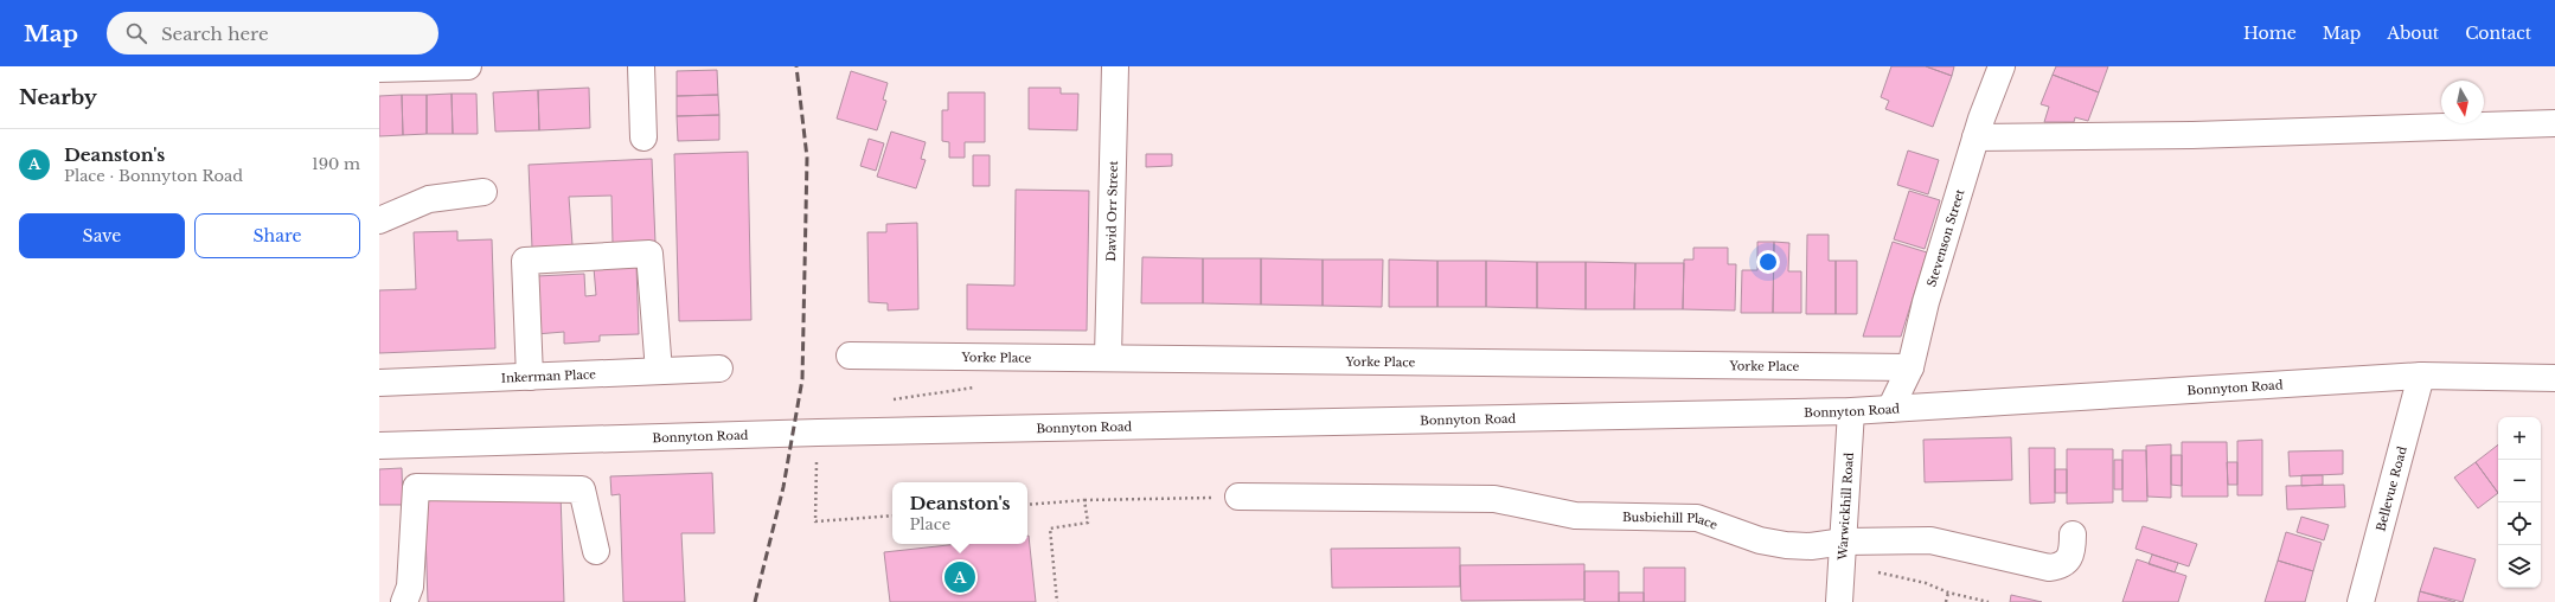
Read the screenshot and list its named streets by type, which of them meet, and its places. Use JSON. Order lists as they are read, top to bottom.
{
  "streets": {
    "street": [
      "David Orr Street",
      "Stevenson Street",
      "Yorke Place",
      "Inkerman Place",
      "Bonnyton Road",
      "Bellevue Road",
      "Warwickhill Road",
      "Busbiehill Place"
    ]
  },
  "crossings": [
    ["David Orr Street", "Yorke Place"],
    ["Stevenson Street", "Yorke Place"],
    ["Stevenson Street", "Bonnyton Road"],
    ["Bonnyton Road", "Bellevue Road"],
    ["Bonnyton Road", "Warwickhill Road"],
    ["Warwickhill Road", "Busbiehill Place"]
  ],
  "north": "bottom",
  "page": {
    "header": "Map",
    "search": "Search here",
    "nav": [
      "Home",
      "Map",
      "About",
      "Contact"
    ],
    "heading": "Nearby",
    "list": [
      {
        "mark": "A",
        "name": "Deanston's",
        "note": "Place · Bonnyton Road",
        "value": "190 m"
      }
    ],
    "buttons": ["Save", "Share"],
    "map_buttons": ["+", "−"],
    "popup": ["Deanston's", "Place"],
    "pins": "A"
  }
}
